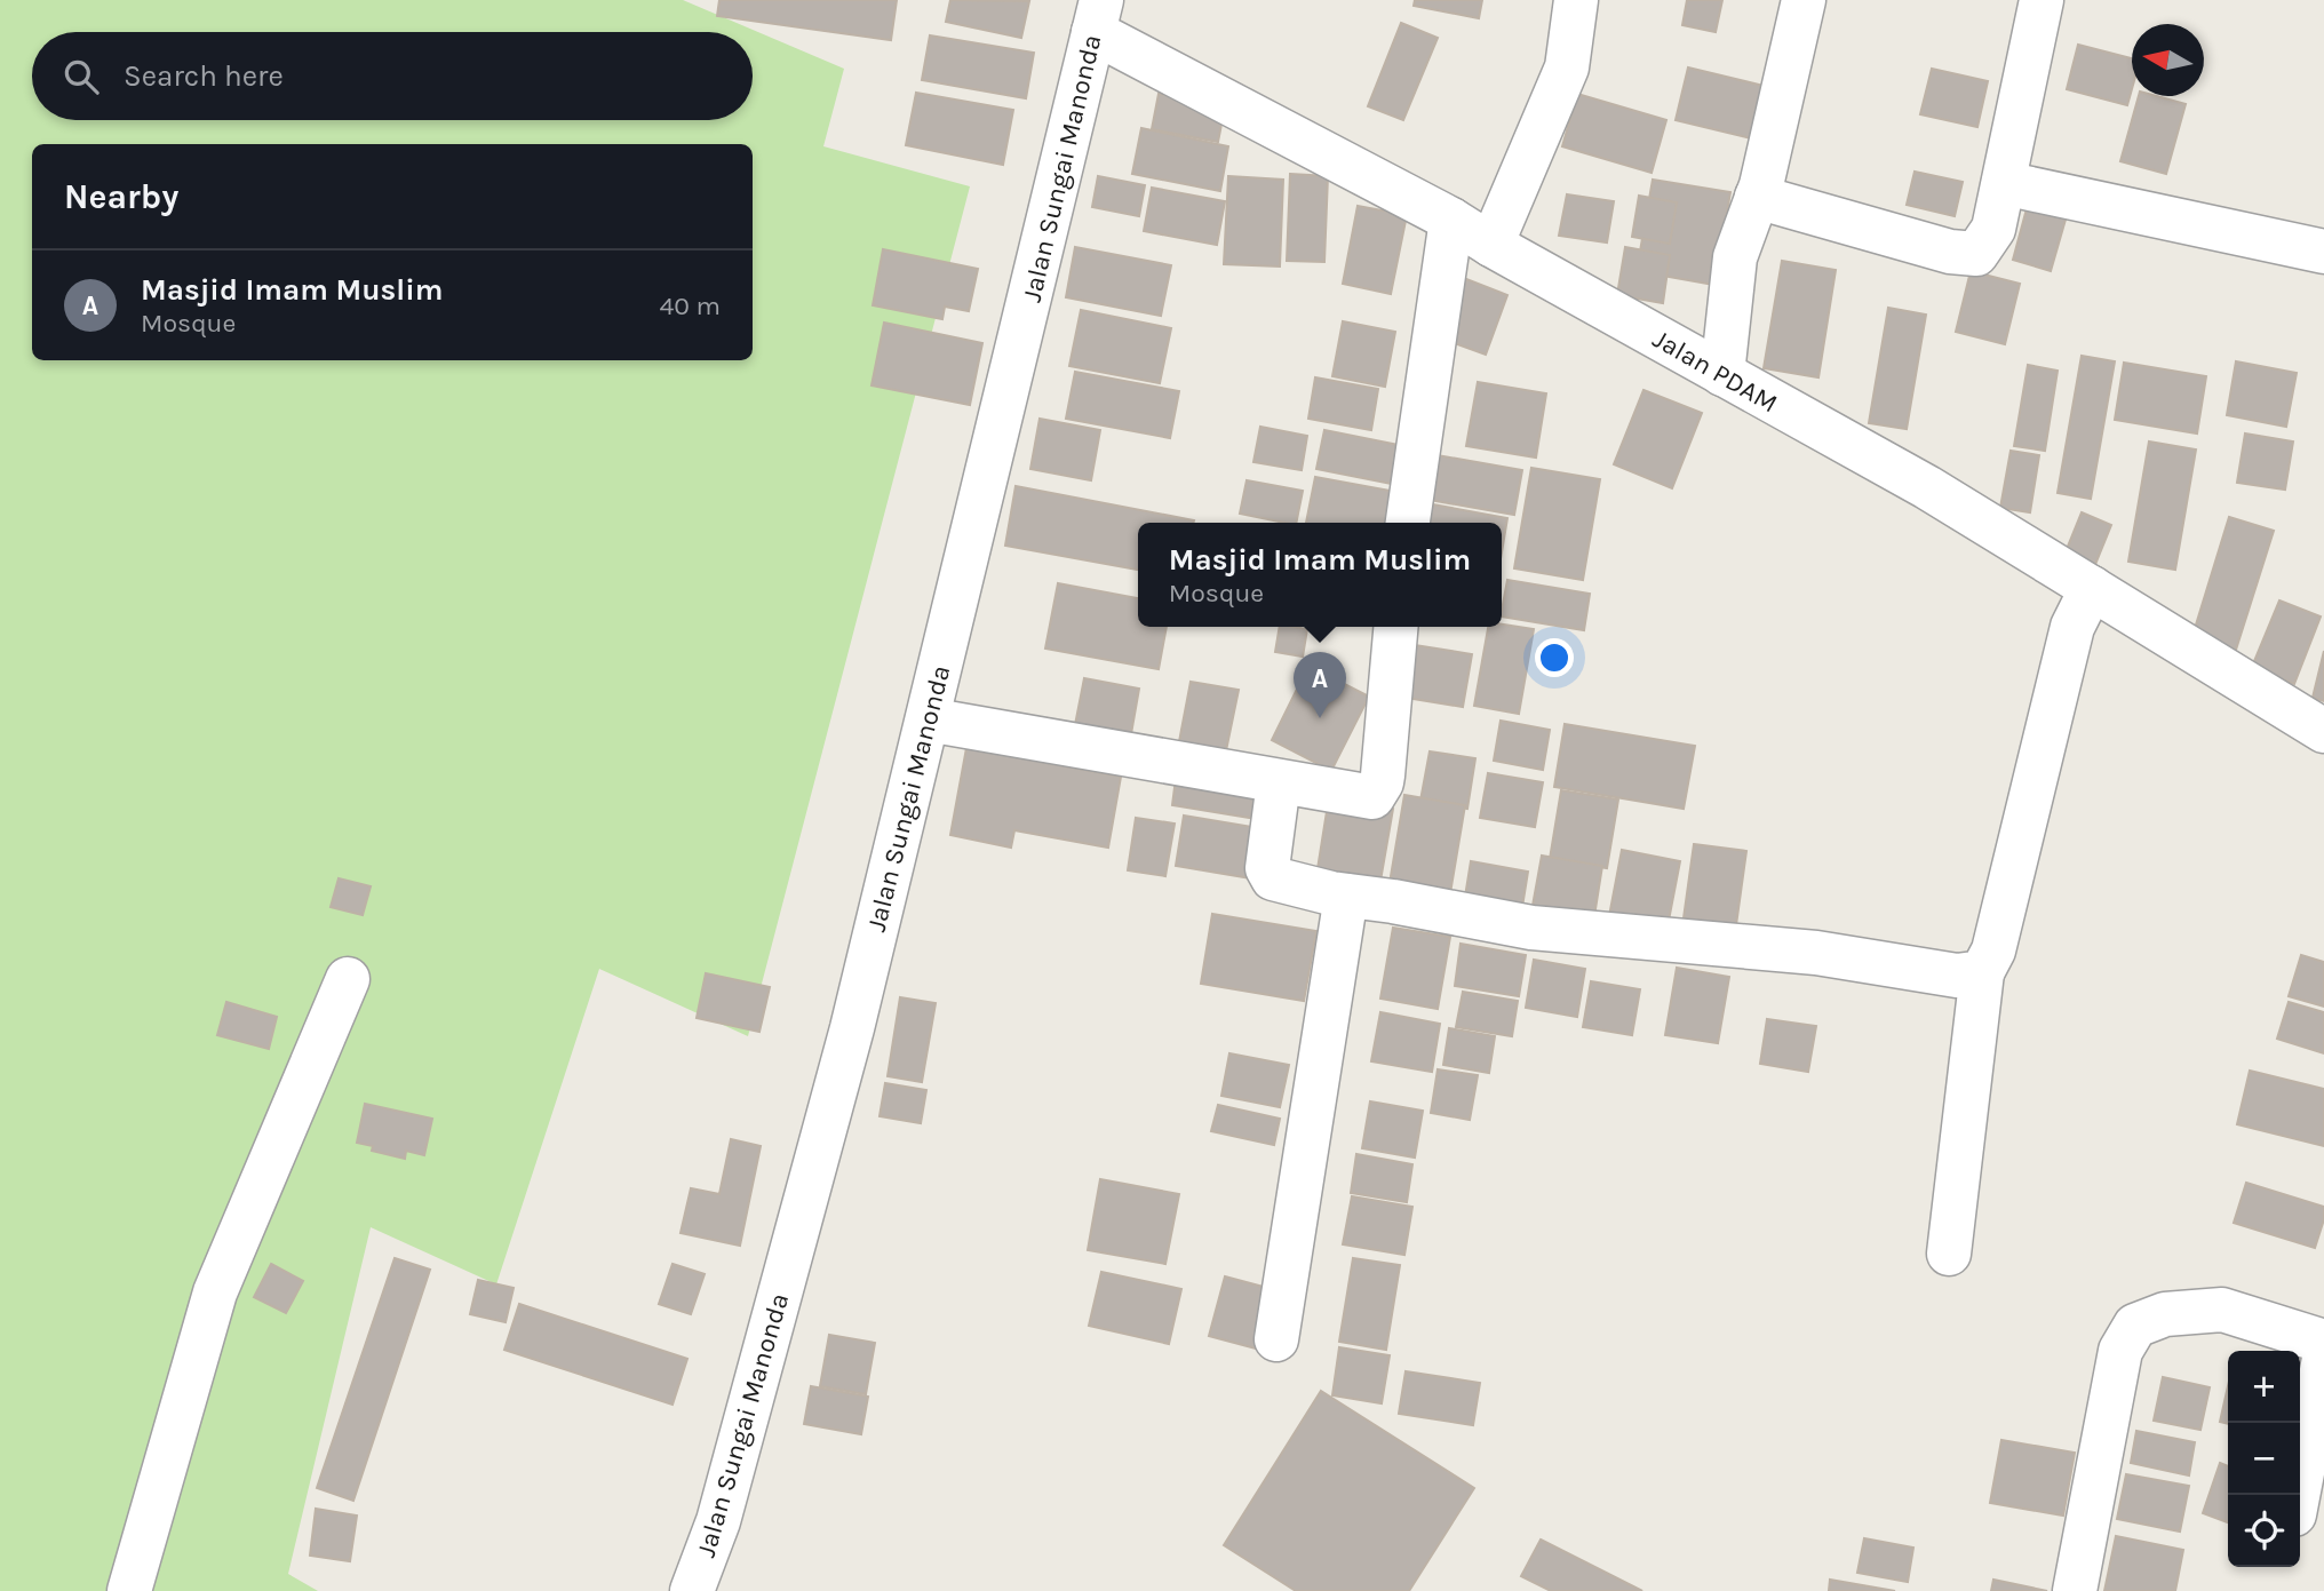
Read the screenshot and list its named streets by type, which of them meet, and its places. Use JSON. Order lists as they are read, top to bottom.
{
  "streets": {
    "street": ["Jalan Sungai Manonda", "Jalan PDAM"]
  },
  "crossings": [
    ["Jalan Sungai Manonda", "Jalan PDAM"]
  ],
  "north": "left",
  "page": {
    "search": "Search here",
    "heading": "Nearby",
    "list": [
      {
        "mark": "A",
        "name": "Masjid Imam Muslim",
        "note": "Mosque",
        "value": "40 m"
      }
    ],
    "popup": ["Masjid Imam Muslim", "Mosque"],
    "pins": "A",
    "map_buttons": ["+", "−"]
  }
}
